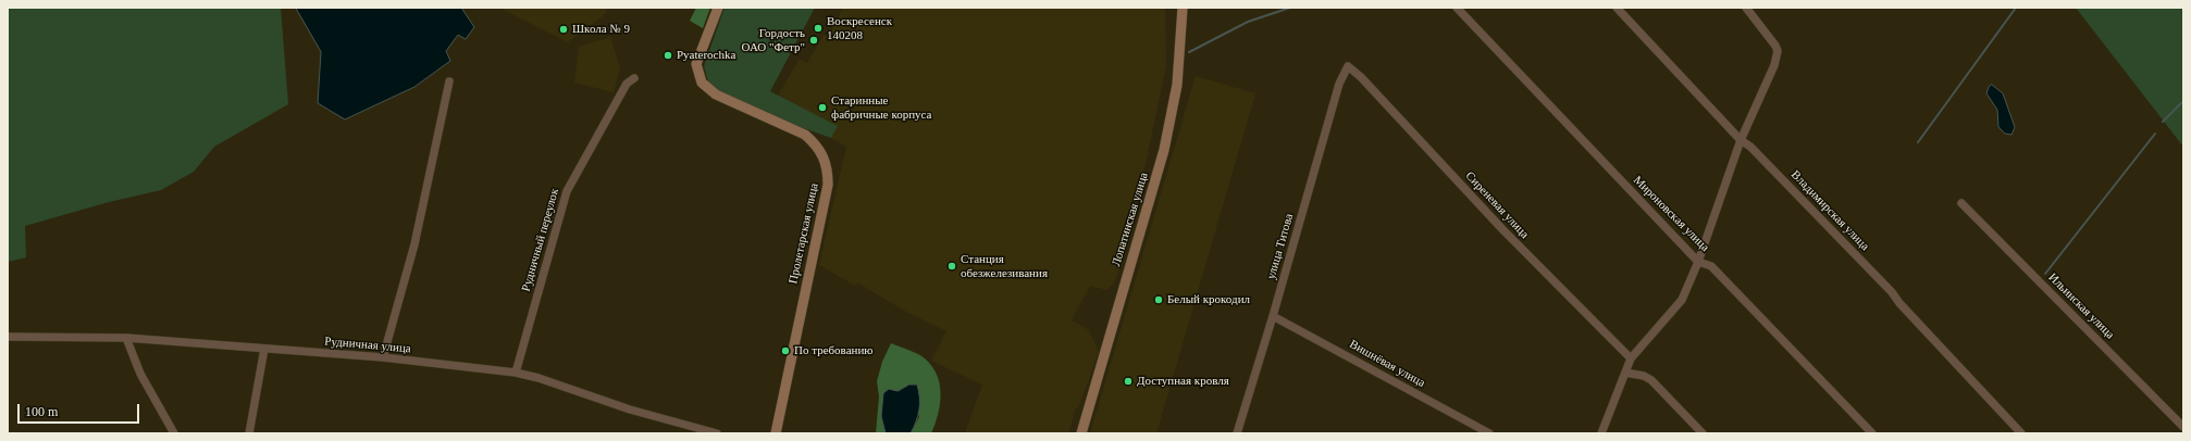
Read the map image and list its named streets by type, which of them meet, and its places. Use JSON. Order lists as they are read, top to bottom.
{
  "streets": {
    "street": [
      "Сиреневая улица",
      "Владимирская улица",
      "Мироновская улица",
      "Лопатинская улица",
      "Пролетарская улица",
      "Рудничный переулок",
      "улица Титова",
      "Ильинская улица",
      "Рудничная улица",
      "Вишнёвая улица"
    ]
  },
  "crossings": [
    ["Сиреневая улица", "улица Титова"],
    ["Рудничный переулок", "Рудничная улица"],
    ["улица Титова", "Вишнёвая улица"]
  ],
  "places": [
    "Воскресенск 140208",
    "Школа № 9",
    "Гордость ОАО \"Фетр\"",
    "Pyaterochka",
    "Старинные фабричные корпуса",
    "Станция обезжелезивания",
    "Белый крокодил",
    "По требованию",
    "Доступная кровля"
  ],
  "scale_bar": "100 m"
}
